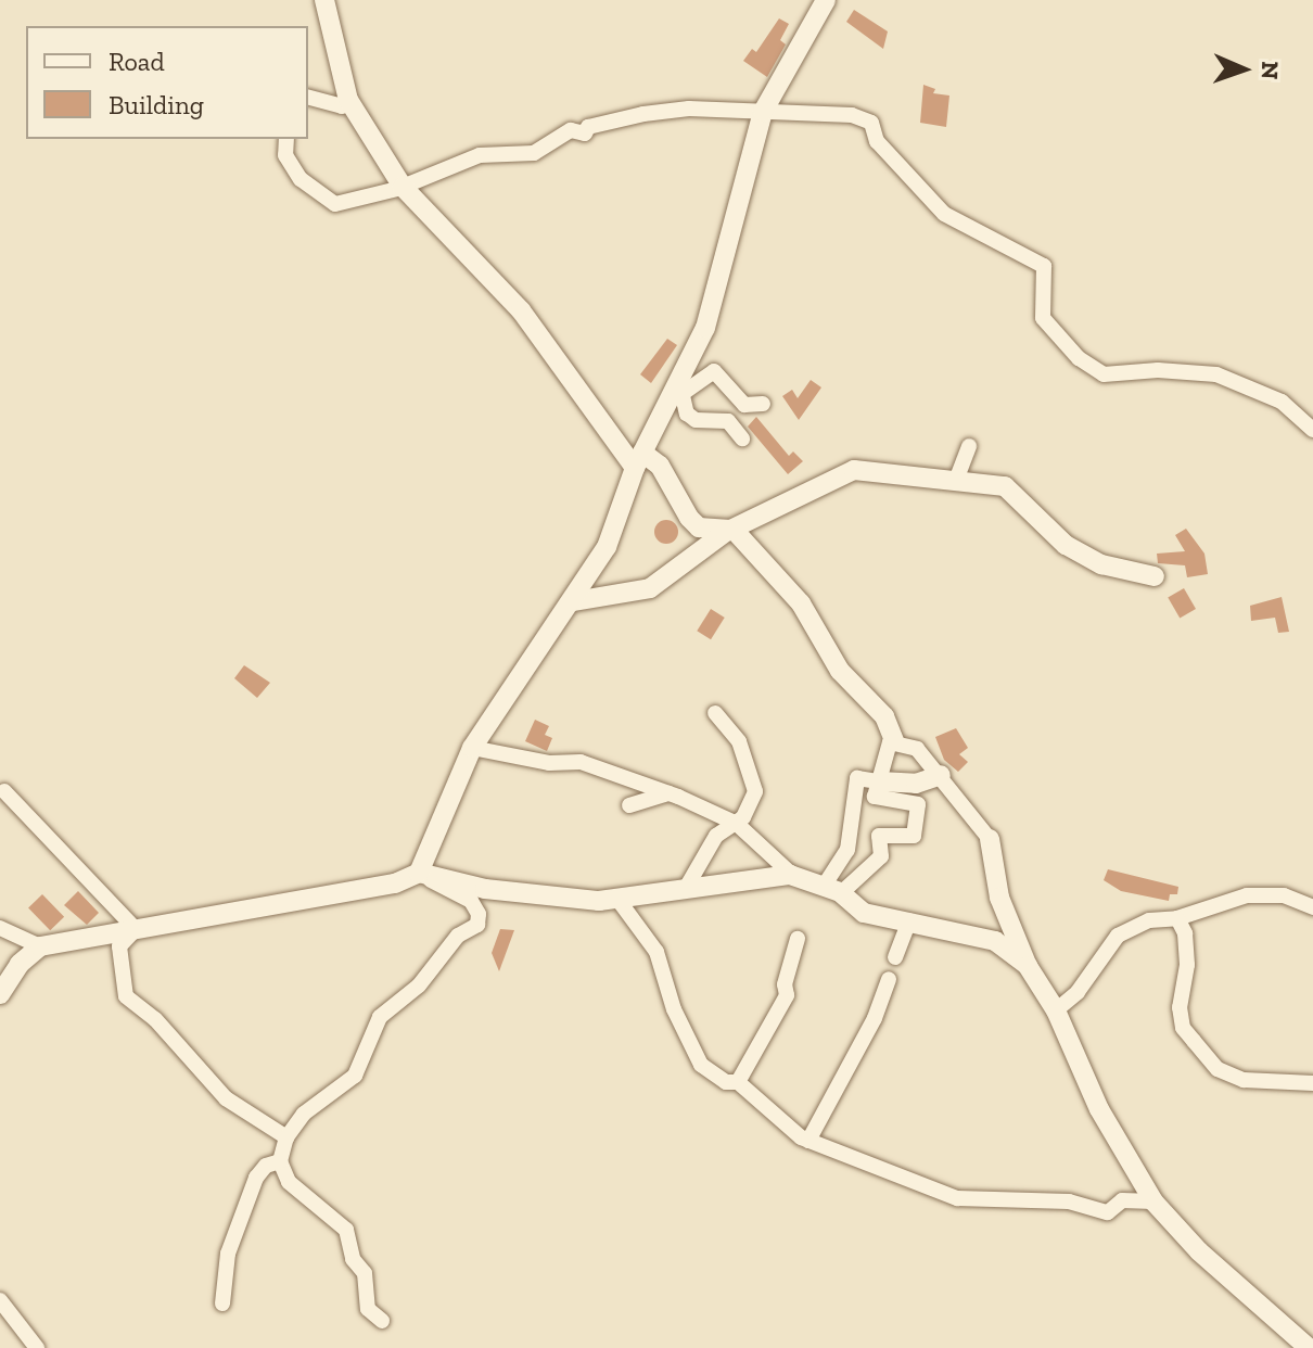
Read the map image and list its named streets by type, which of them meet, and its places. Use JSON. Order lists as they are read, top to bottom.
{
  "legend": ["Road", "Building"],
  "north": "right"
}
